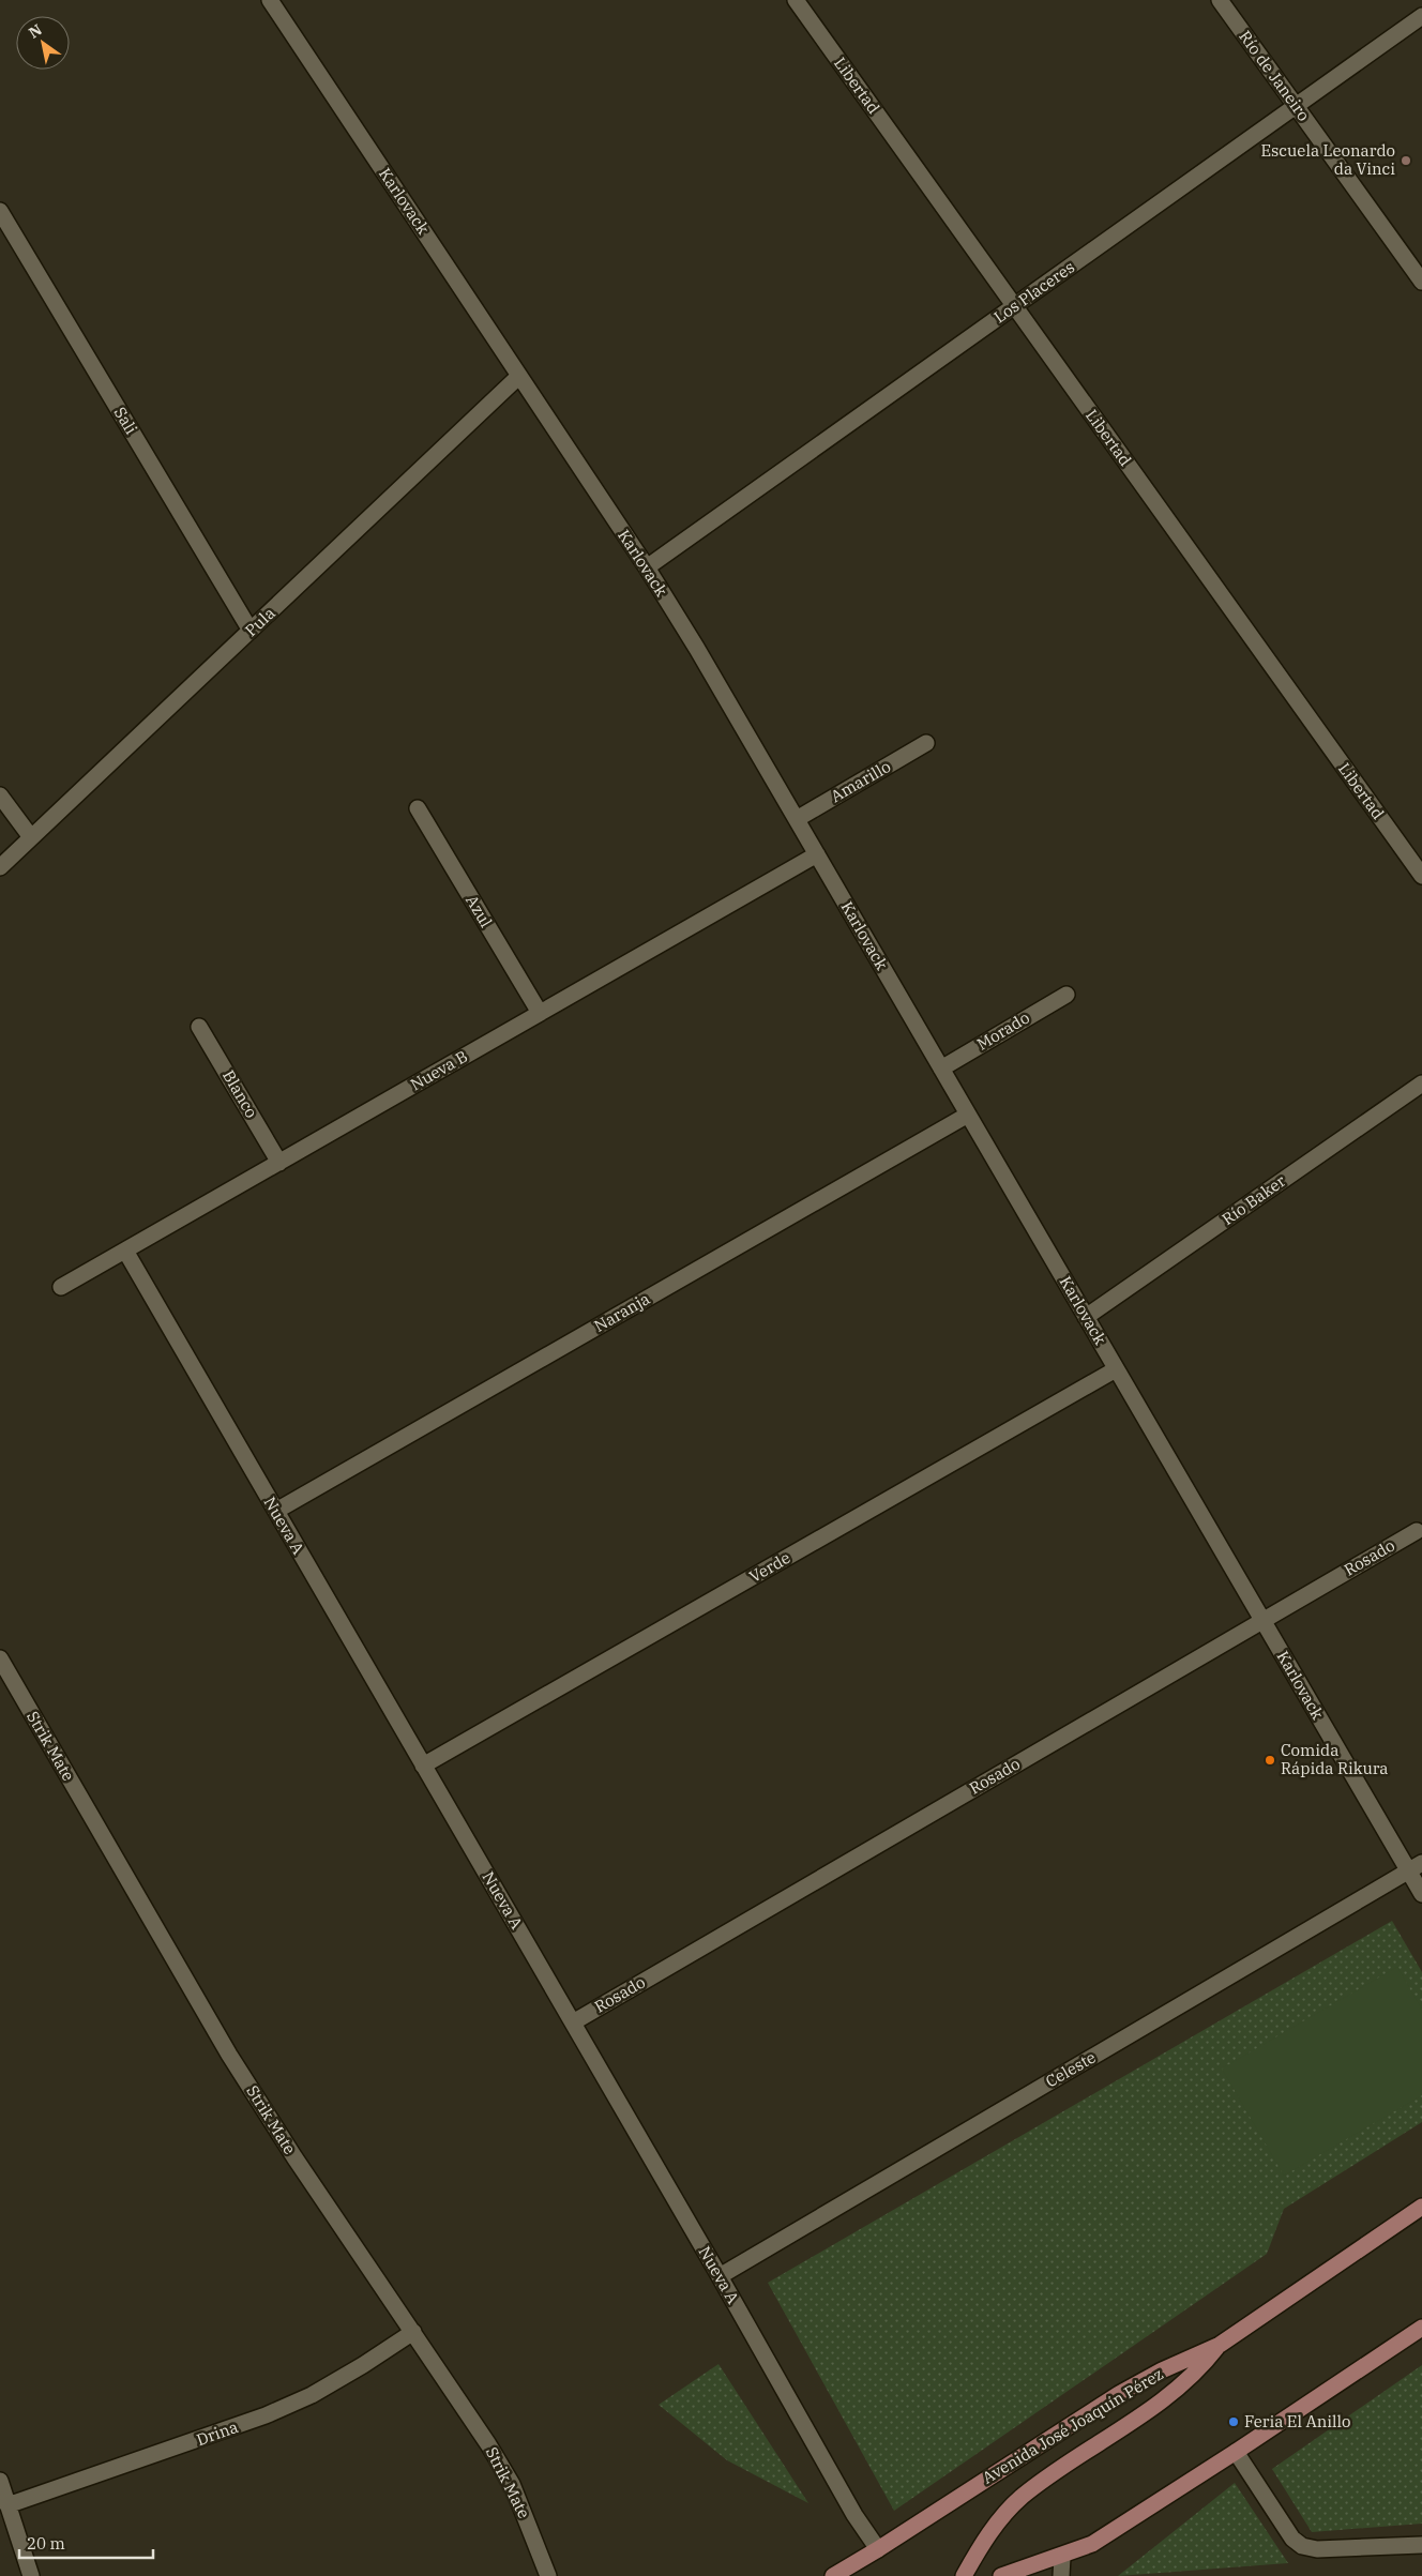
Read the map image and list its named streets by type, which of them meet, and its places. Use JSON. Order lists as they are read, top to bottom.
{
  "streets": {
    "main road": ["Avenida José Joaquín Pérez"],
    "street": [
      "Río de Janeiro",
      "Libertad",
      "Karlovack",
      "Los Placeres",
      "Sali",
      "Pula",
      "Amarillo",
      "Azul",
      "Morado",
      "Nueva B",
      "Blanco",
      "Río Baker",
      "Naranja",
      "Nueva A",
      "Rosado",
      "Verde",
      "Strik Mate",
      "Celeste",
      "Drina"
    ]
  },
  "crossings": [
    ["Río de Janeiro", "Los Placeres"],
    ["Libertad", "Los Placeres"],
    ["Karlovack", "Los Placeres"],
    ["Karlovack", "Pula"],
    ["Karlovack", "Amarillo"],
    ["Karlovack", "Morado"],
    ["Karlovack", "Nueva B"],
    ["Karlovack", "Río Baker"],
    ["Karlovack", "Naranja"],
    ["Karlovack", "Rosado"],
    ["Karlovack", "Verde"],
    ["Karlovack", "Celeste"],
    ["Sali", "Pula"],
    ["Azul", "Nueva B"],
    ["Nueva B", "Blanco"],
    ["Nueva B", "Nueva A"],
    ["Naranja", "Nueva A"],
    ["Nueva A", "Rosado"],
    ["Nueva A", "Verde"],
    ["Nueva A", "Celeste"],
    ["Nueva A", "Avenida José Joaquín Pérez"],
    ["Strik Mate", "Drina"]
  ],
  "places": ["Escuela Leonardo da Vinci", "Comida Rápida Rikura", "Feria El Anillo"],
  "scale_bar": "20 m",
  "north": "top left"
}
